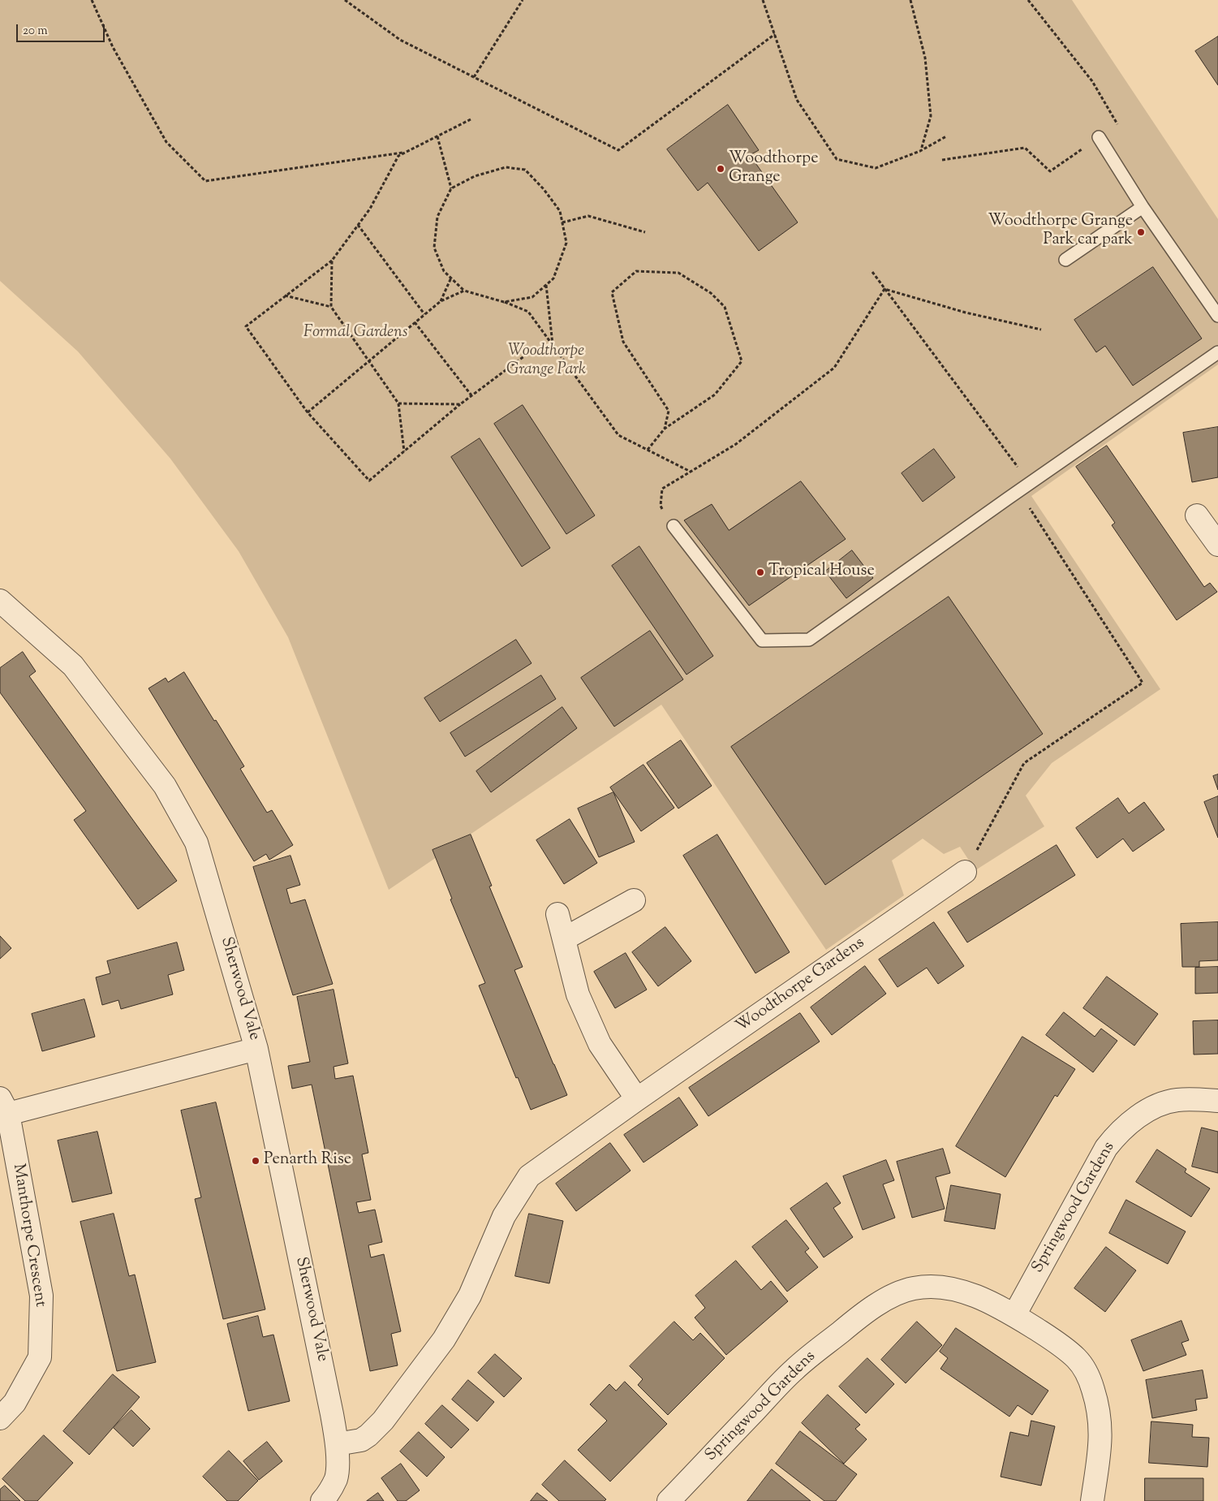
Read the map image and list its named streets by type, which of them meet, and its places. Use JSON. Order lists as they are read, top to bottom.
{
  "streets": {
    "street": [
      "Woodthorpe Gardens",
      "Sherwood Vale",
      "Springwood Gardens",
      "Manthorpe Crescent"
    ]
  },
  "crossings": [
    ["Woodthorpe Gardens", "Sherwood Vale"]
  ],
  "parks": ["Formal Gardens", "Woodthorpe Grange Park"],
  "places": [
    "Woodthorpe Grange",
    "Woodthorpe Grange Park car park",
    "Tropical House",
    "Penarth Rise"
  ],
  "scale_bar": "20 m"
}
